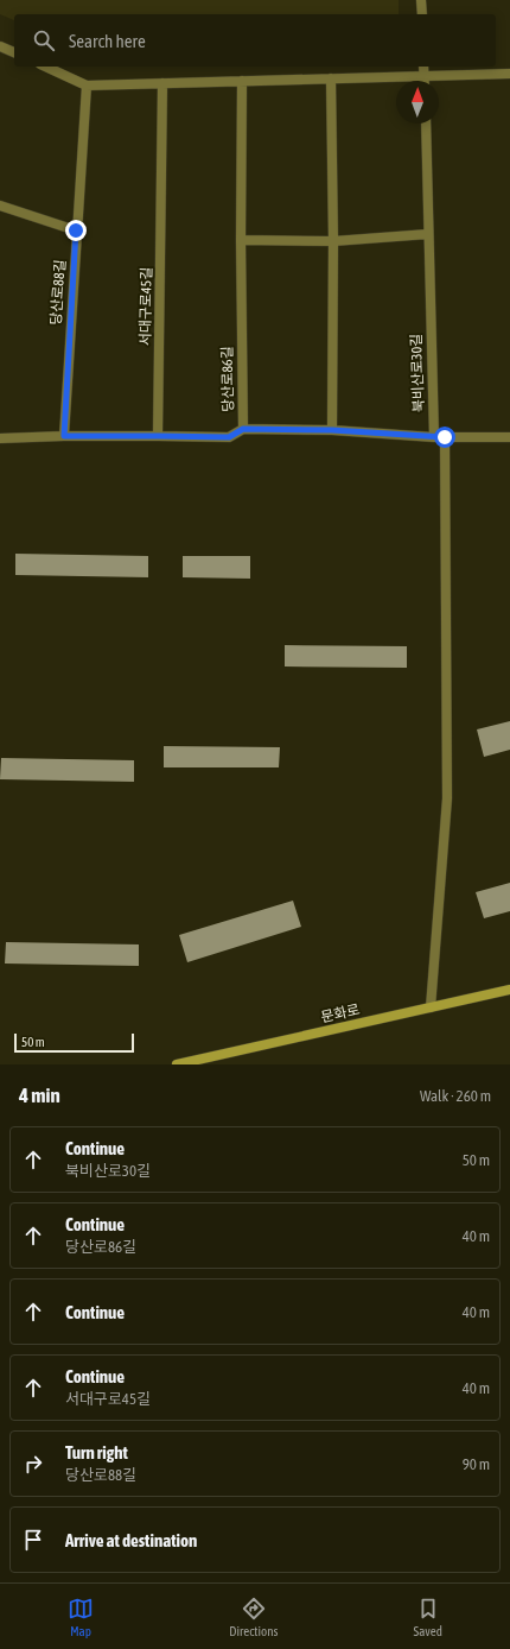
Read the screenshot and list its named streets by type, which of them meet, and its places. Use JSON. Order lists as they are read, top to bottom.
{
  "streets": {
    "main road": ["문화로"],
    "street": [
      "당산로88길",
      "서대구로45길",
      "북비산로30길",
      "당산로86길"
    ]
  },
  "scale_bar": "50 m",
  "north": "top",
  "page": {
    "search": "Search here",
    "scale": "50 m",
    "heading": ["4 min", "Walk · 260 m"],
    "list": [
      ["Continue", "북비산로30길", "50 m"],
      ["Continue", "당산로86길", "40 m"],
      ["Continue", "40 m"],
      ["Continue", "서대구로45길", "40 m"],
      ["Turn right", "당산로88길", "90 m"],
      "Arrive at destination"
    ],
    "nav": ["Map", "Directions", "Saved"]
  }
}
